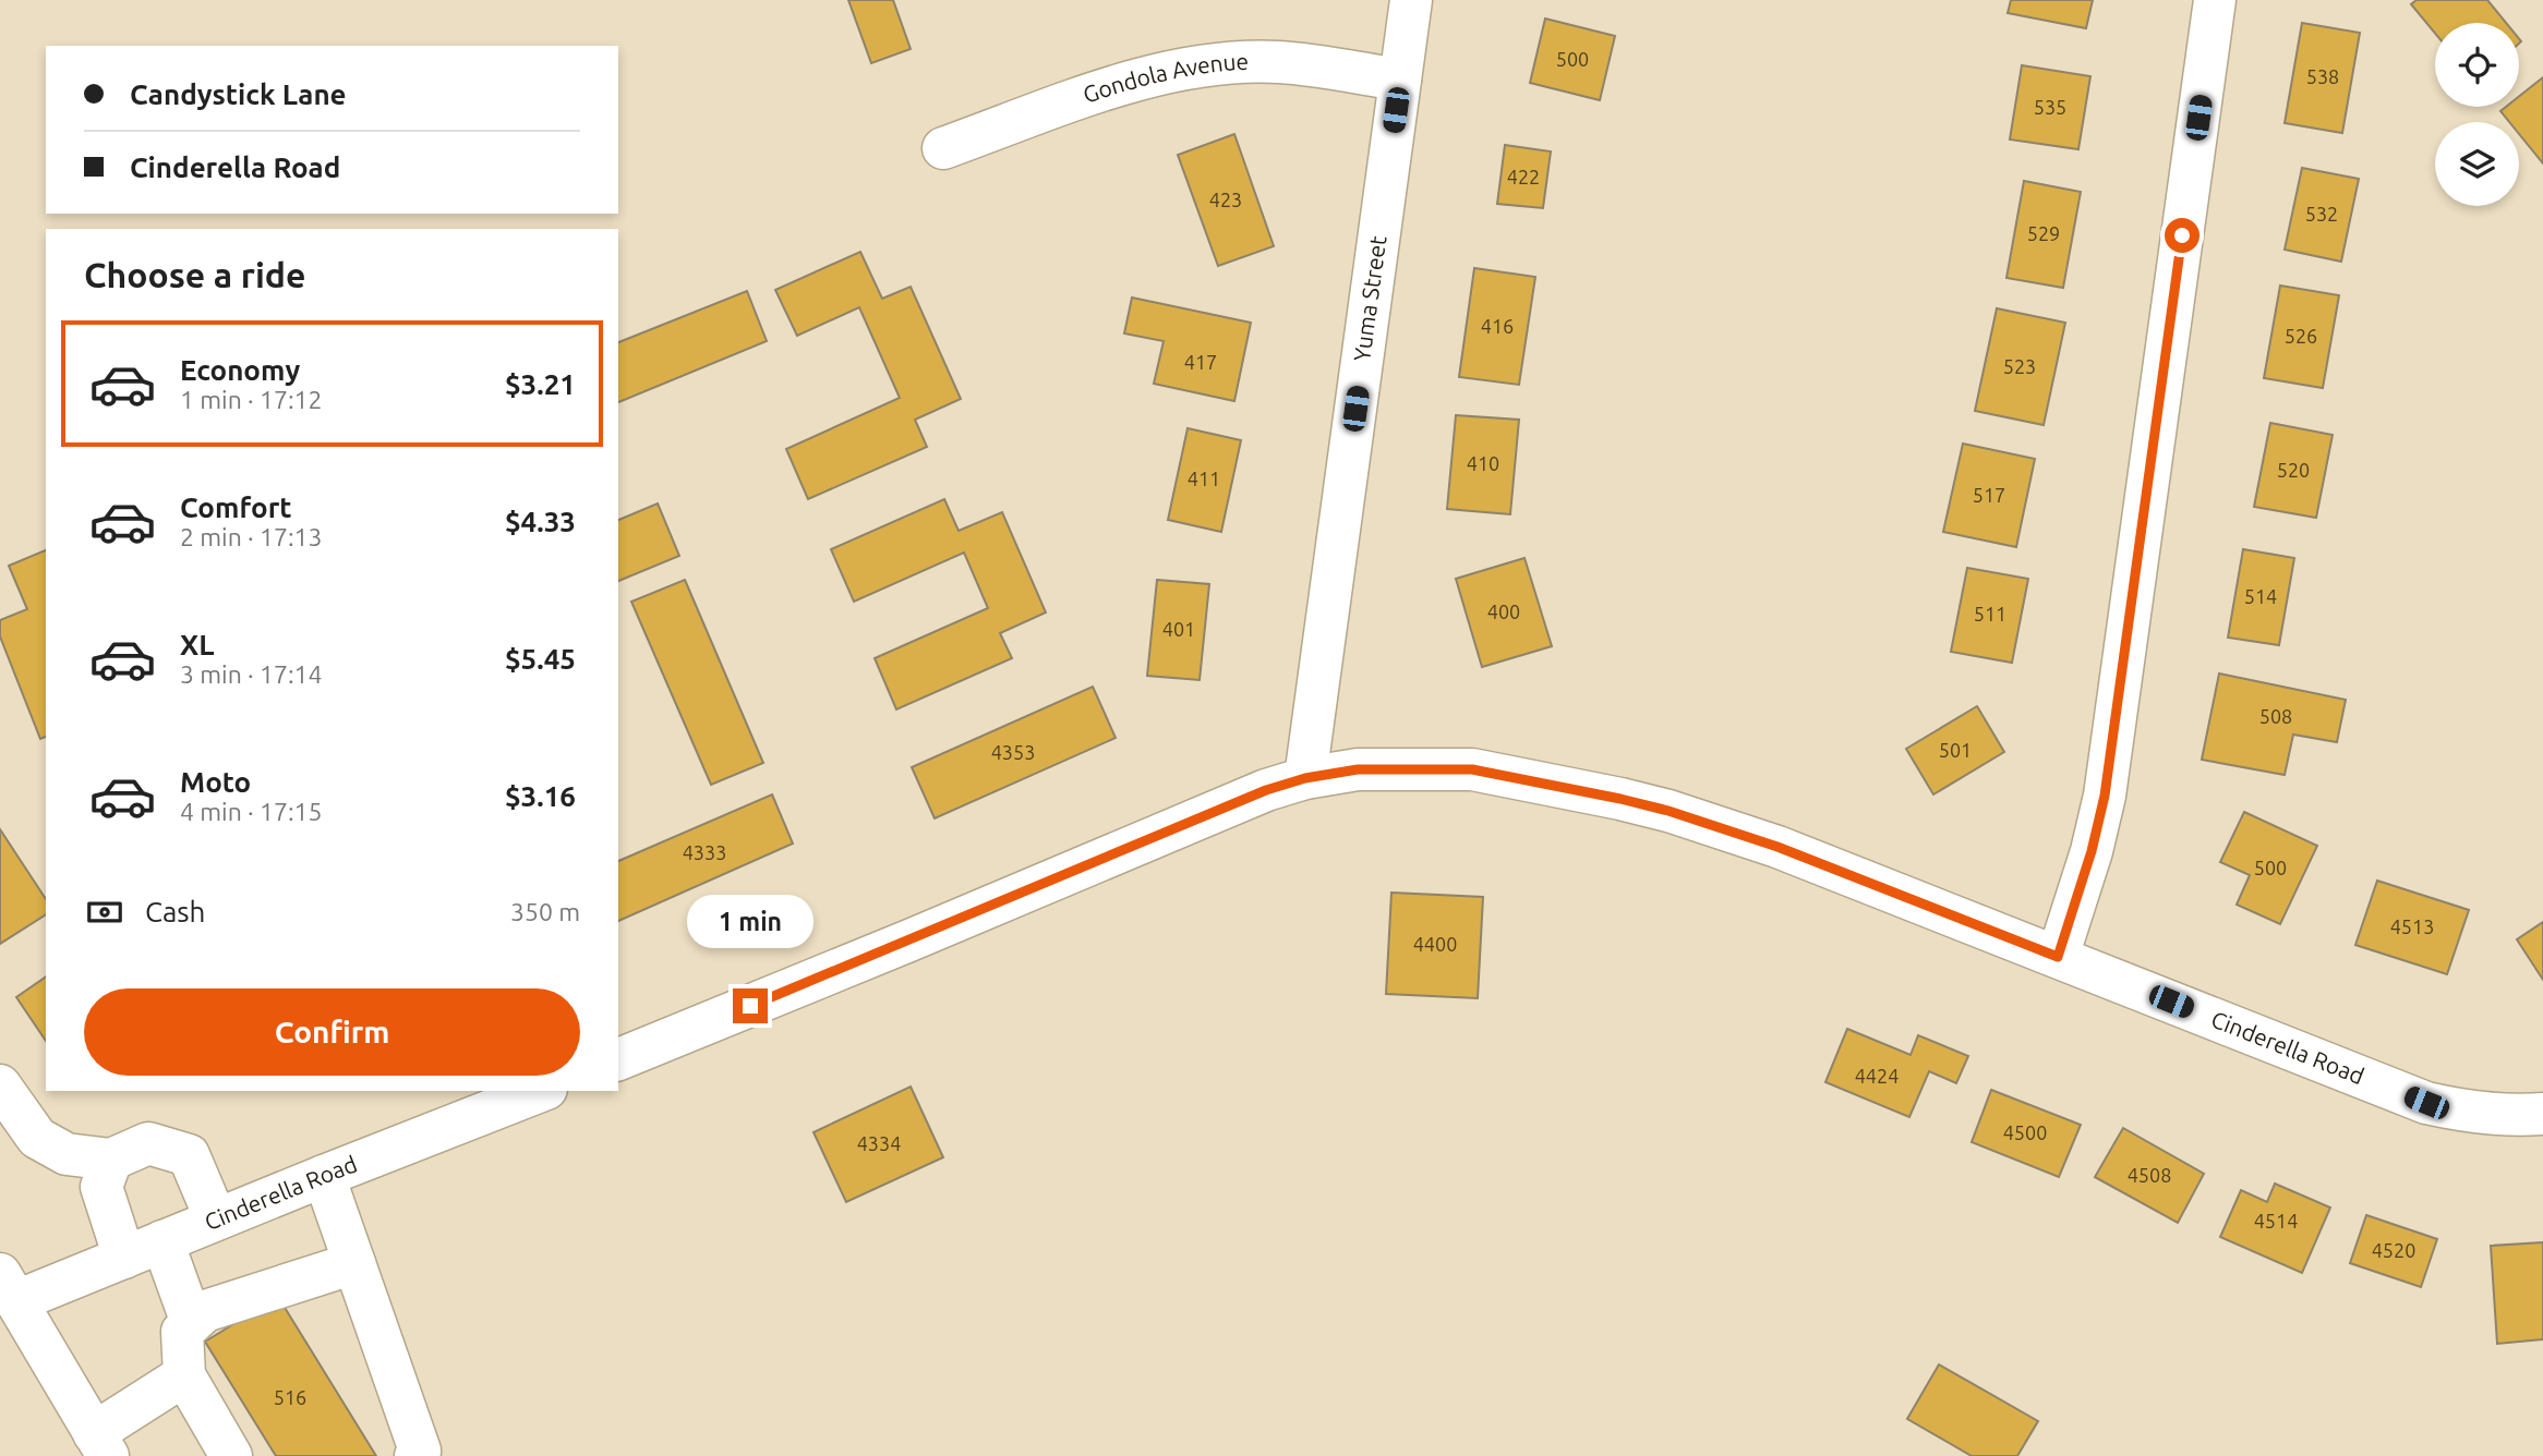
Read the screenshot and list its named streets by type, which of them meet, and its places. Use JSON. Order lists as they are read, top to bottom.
{
  "streets": {
    "street": ["Gondola Avenue", "Yuma Street", "Cinderella Road"]
  },
  "crossings": [
    ["Gondola Avenue", "Yuma Street"],
    ["Yuma Street", "Cinderella Road"]
  ],
  "house_numbers": [
    "500",
    "538",
    "535",
    "422",
    "423",
    "532",
    "529",
    "416",
    "526",
    "417",
    "523",
    "410",
    "520",
    "411",
    "517",
    "514",
    "400",
    "511",
    "401",
    "508",
    "501",
    "4353",
    "4333",
    "500",
    "4513",
    "4400",
    "4424",
    "4500",
    "4334",
    "4508",
    "4514",
    "4520",
    "516"
  ],
  "page": {
    "banner": ["Candystick Lane", "Cinderella Road"],
    "heading": "Choose a ride",
    "list": [
      {
        "name": "Economy",
        "note": "1 min · 17:12",
        "value": "$3.21"
      },
      {
        "name": "Comfort",
        "note": "2 min · 17:13",
        "value": "$4.33"
      },
      {
        "name": "XL",
        "note": "3 min · 17:14",
        "value": "$5.45"
      },
      {
        "name": "Moto",
        "note": "4 min · 17:15",
        "value": "$3.16"
      }
    ],
    "pay": ["Cash", "350 m"],
    "bubble": "1 min",
    "buttons": "Confirm"
  }
}
